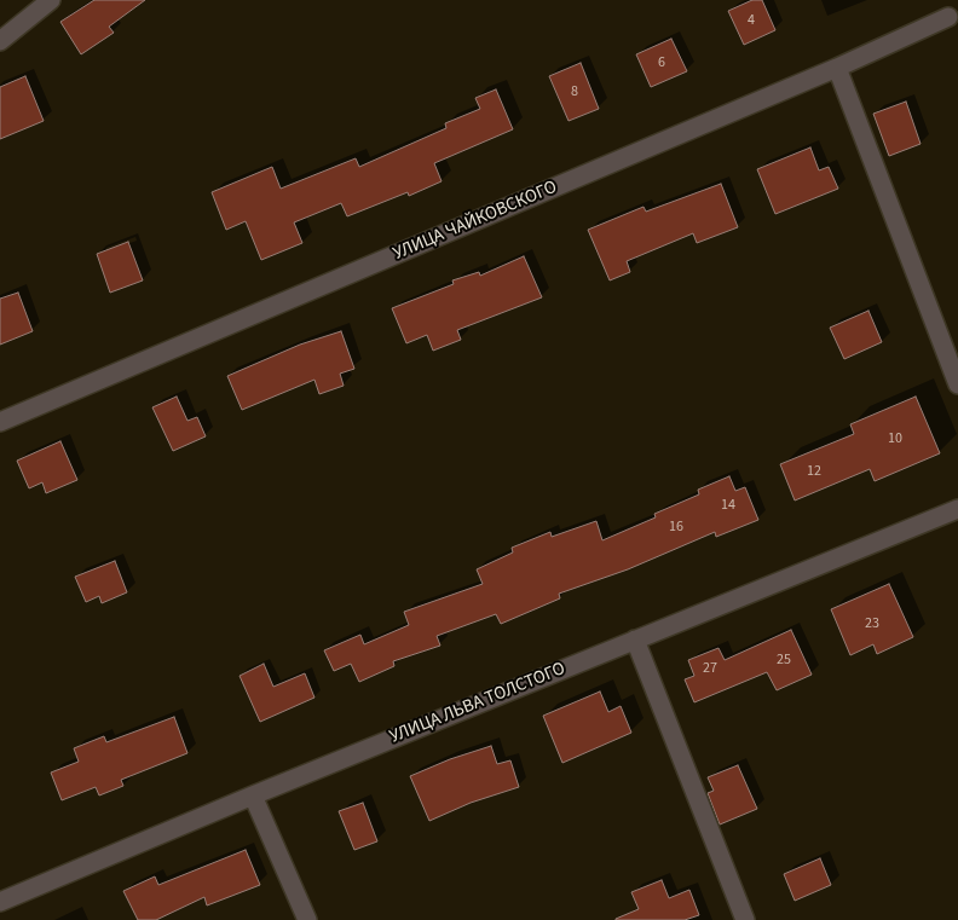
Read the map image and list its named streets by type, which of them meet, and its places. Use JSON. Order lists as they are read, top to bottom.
{
  "streets": {
    "street": ["УЛИЦА ЧАЙКОВСКОГО", "УЛИЦА ЛЬВА ТОЛСТОГО"]
  },
  "house_numbers": [
    "4",
    "6",
    "8",
    "10",
    "12",
    "14",
    "16",
    "23",
    "25",
    "27"
  ]
}
